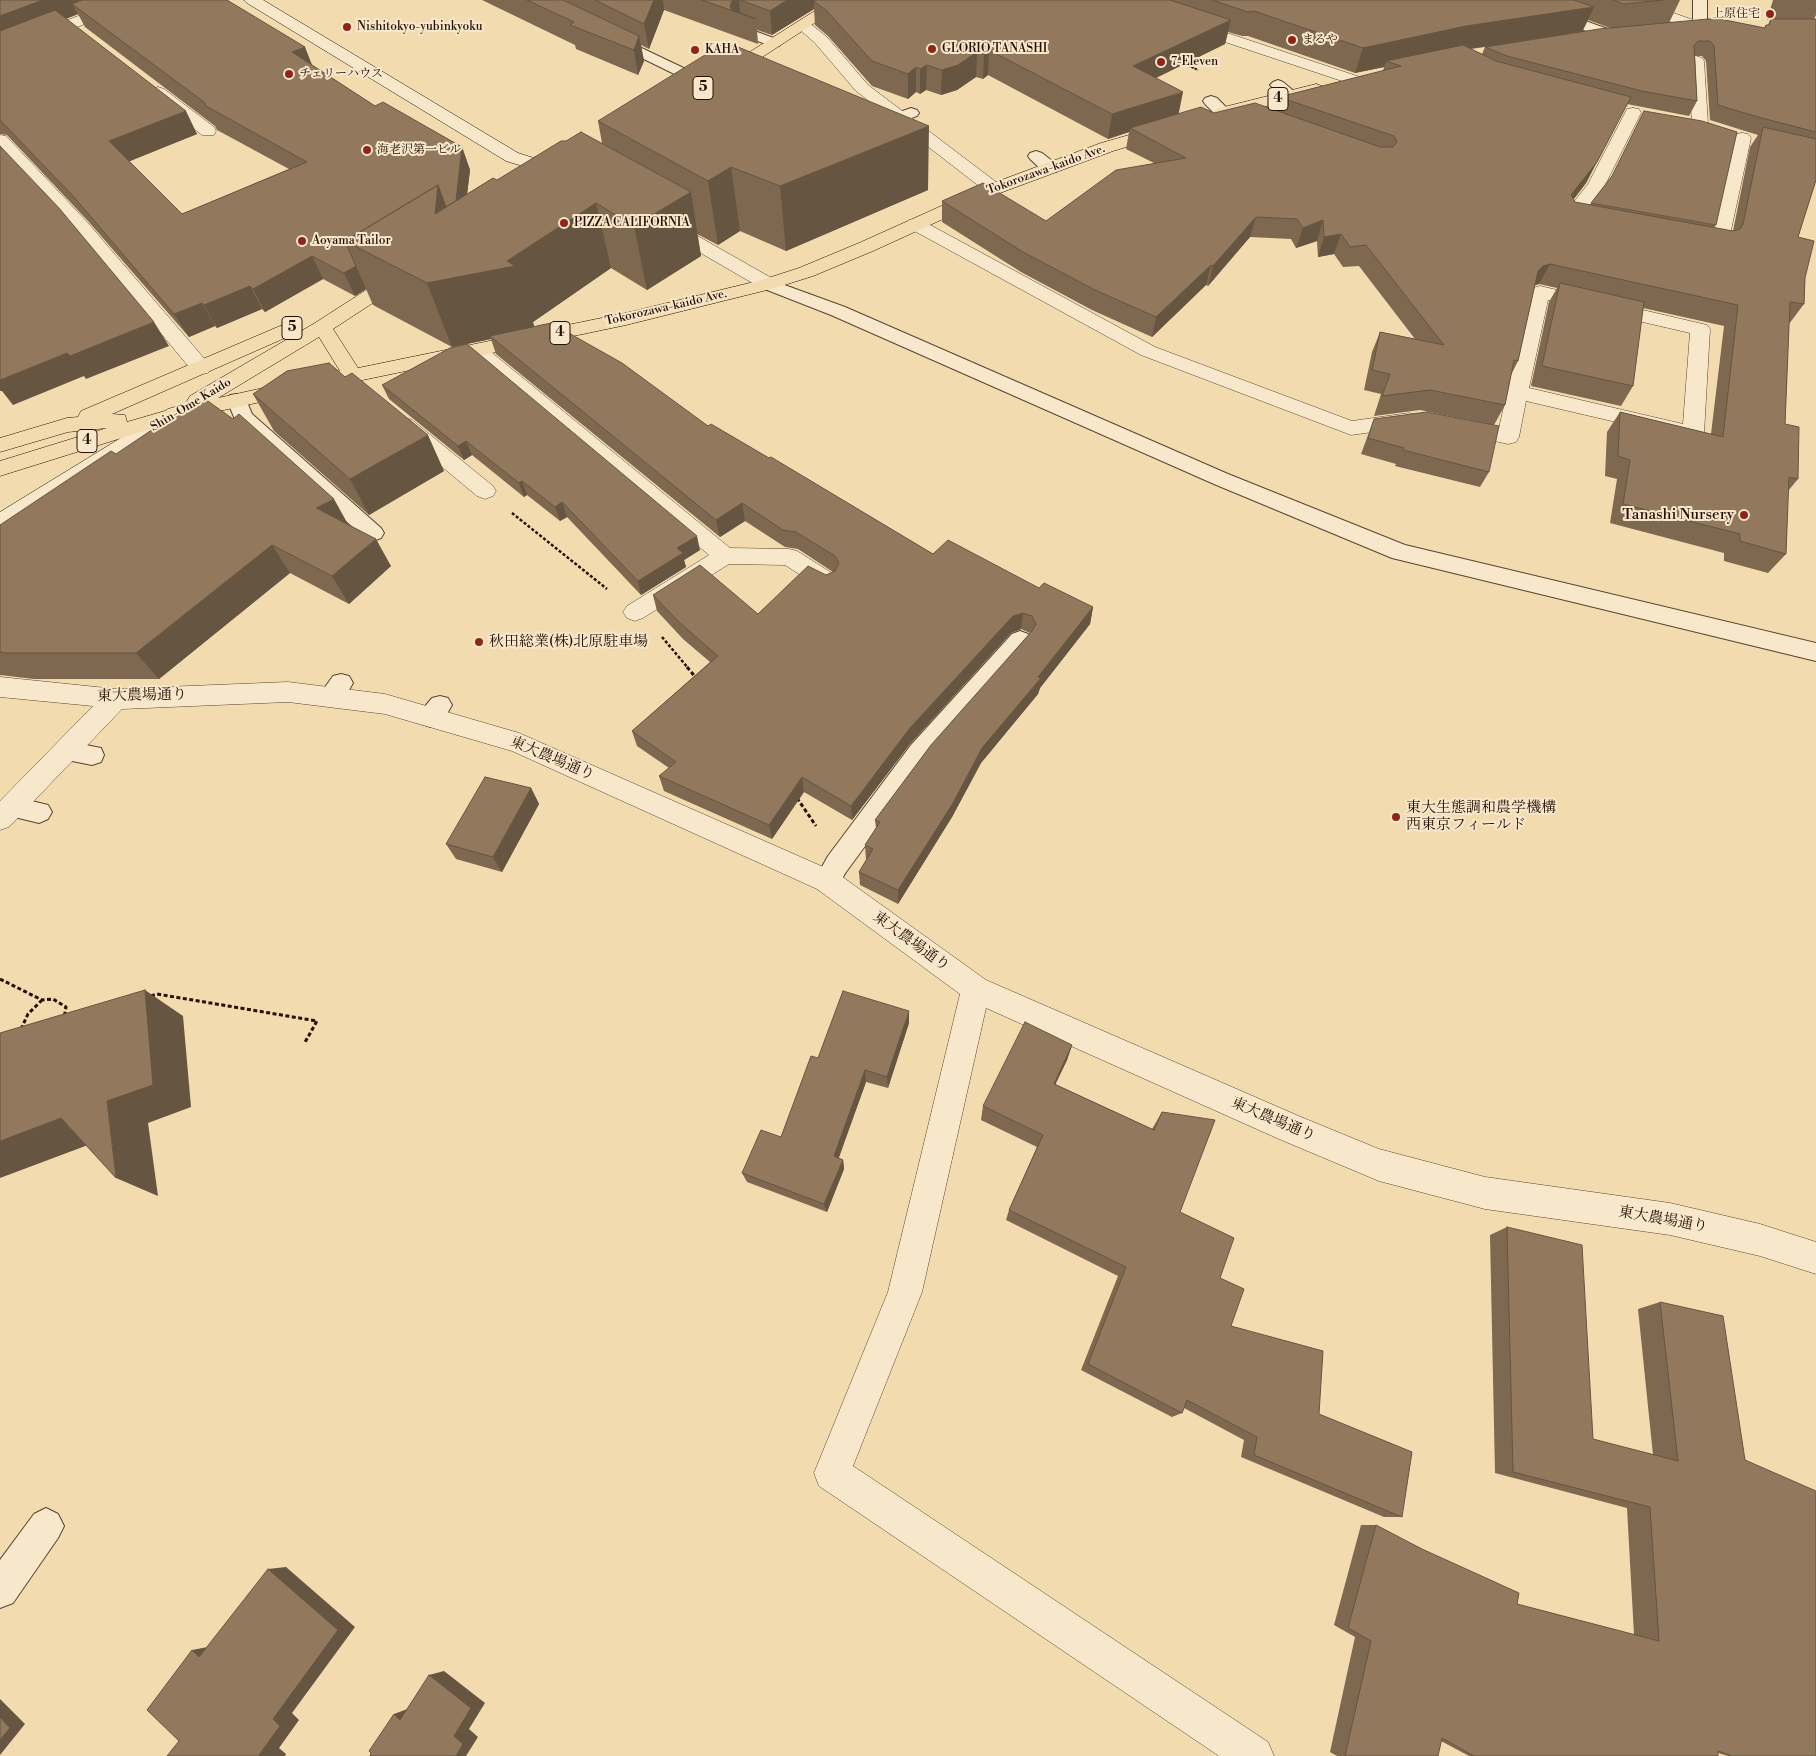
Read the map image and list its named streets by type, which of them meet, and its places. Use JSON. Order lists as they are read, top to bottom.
{
  "streets": {
    "main road": [
      "5",
      "4",
      "Tokorozawa-kaido Ave.",
      "Shin-Ome Kaido"
    ],
    "street": ["東大農場通り"]
  },
  "crossings": [
    ["Tokorozawa-kaido Ave.", "Shin-Ome Kaido"]
  ],
  "places": [
    "上原住宅",
    "Nishitokyo-yubinkyoku",
    "まるや",
    "GLORIO TANASHI",
    "KAHA",
    "7-Eleven",
    "チェリーハウス",
    "海老沢第一ビル",
    "PIZZA CALIFORNIA",
    "Aoyama Tailor",
    "Tanashi Nursery",
    "秋田総業(株)北原駐車場",
    "東大生態調和農学機構 西東京フィールド"
  ]
}
